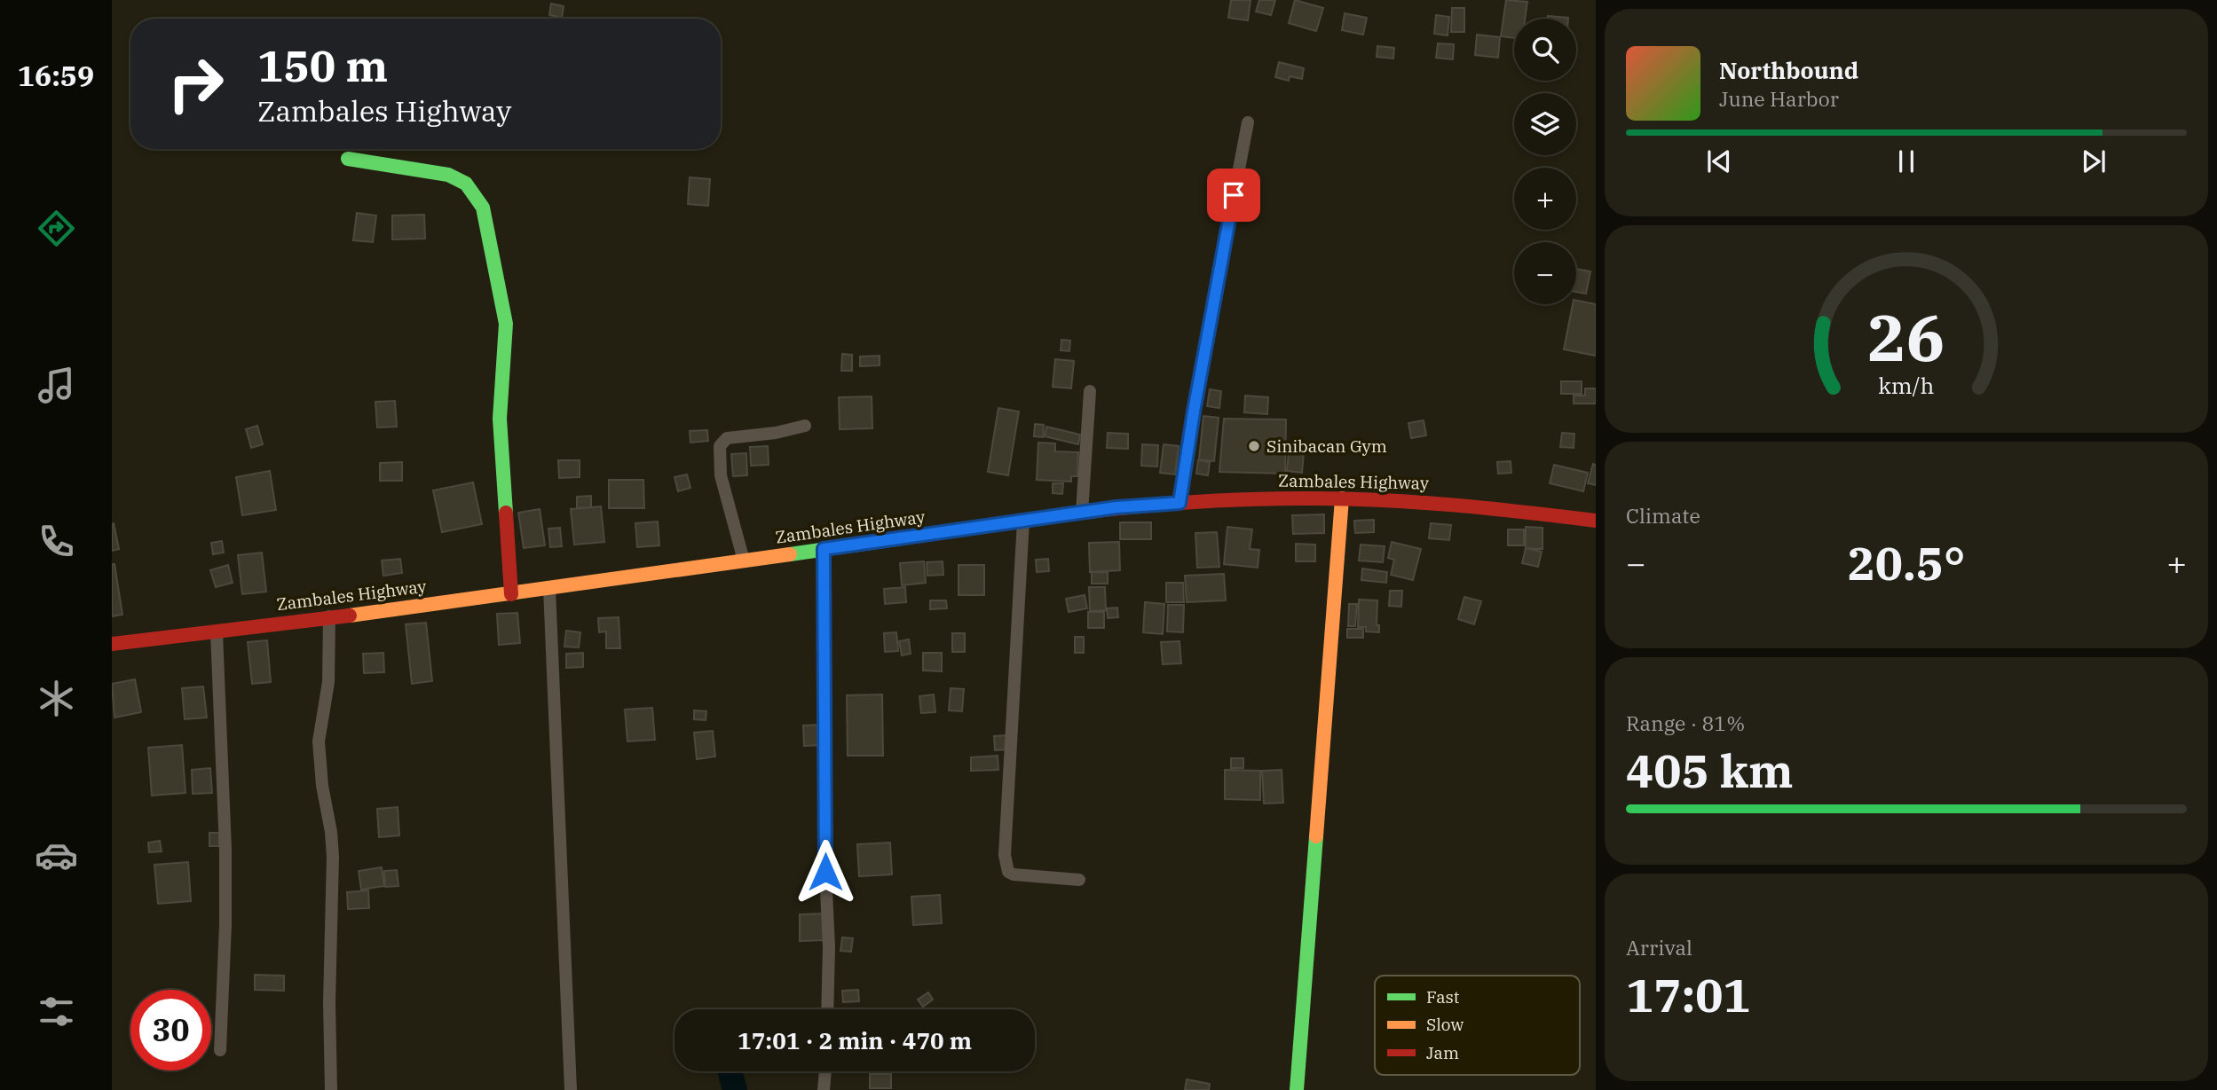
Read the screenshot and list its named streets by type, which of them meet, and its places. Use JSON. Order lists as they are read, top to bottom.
{
  "streets": {
    "main road": ["Zambales Highway"]
  },
  "places": ["Sinibacan Gym"],
  "legend": ["Fast", "Slow", "Jam"],
  "page": {
    "tabs": "16:59",
    "map_buttons": ["+", "−"],
    "turn": ["150 m", "Zambales Highway"],
    "song": ["Northbound", "June Harbor"],
    "tile": [
      "Climate",
      ["Range · 81%", "405 km"],
      ["Arrival", "17:01"]
    ],
    "heat": ["−", "20.5°", "+"],
    "limit": "30",
    "trip": "17:01 · 2 min · 470 m",
    "gauge": ["26", "km/h"]
  }
}
